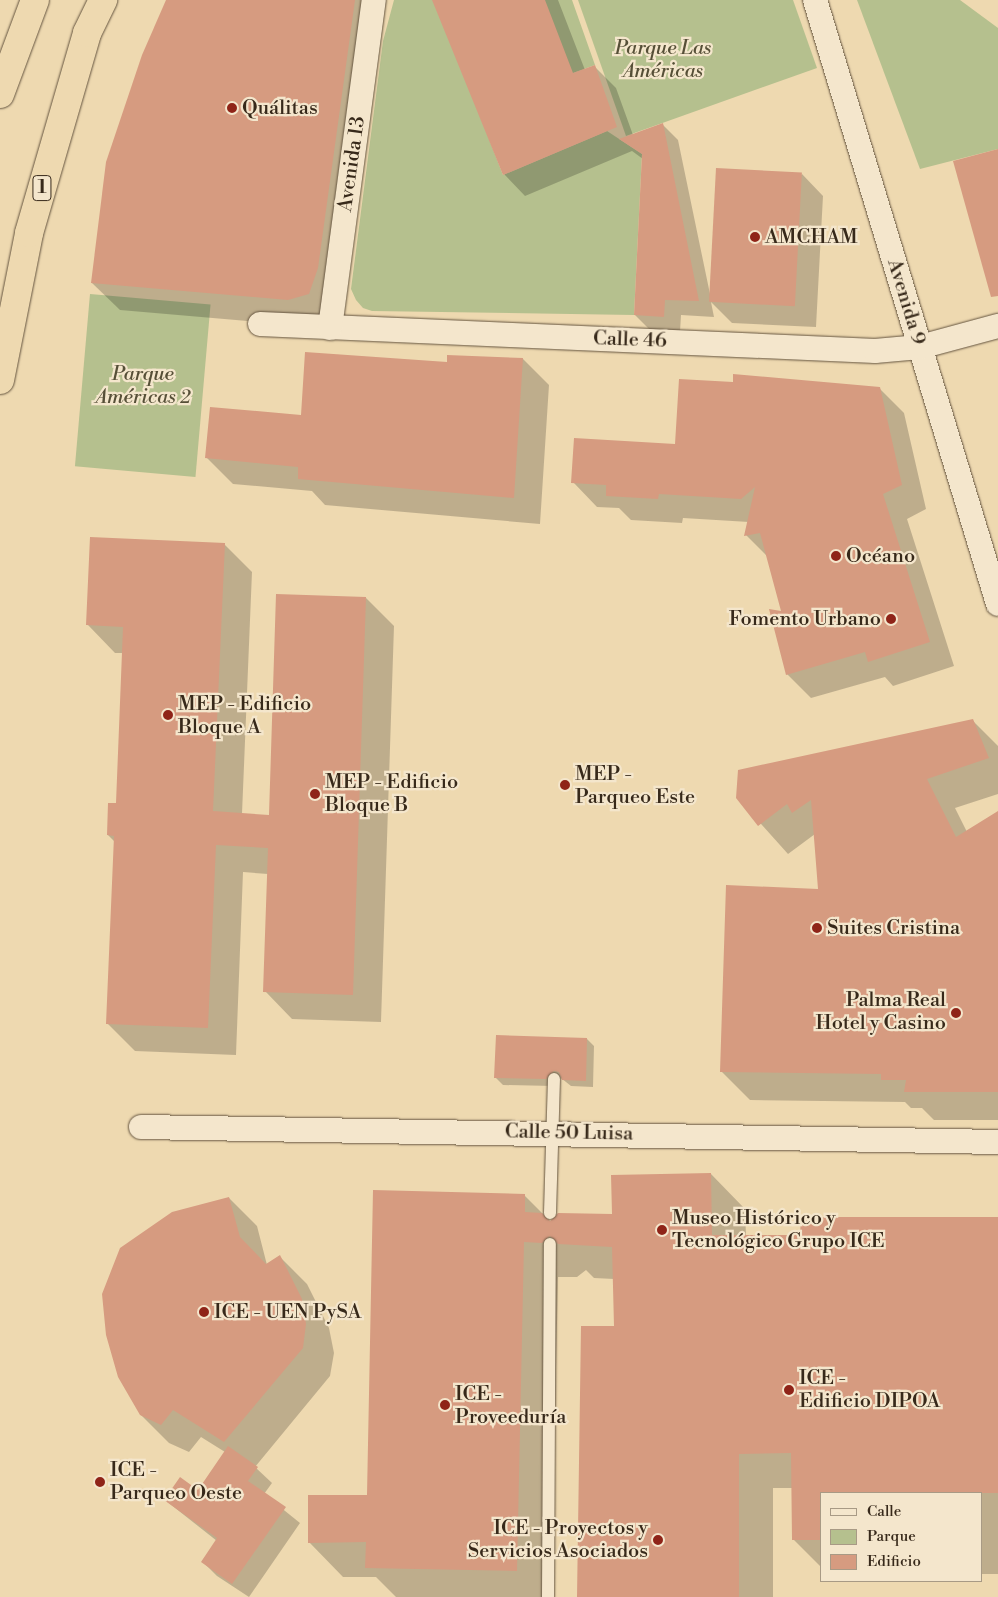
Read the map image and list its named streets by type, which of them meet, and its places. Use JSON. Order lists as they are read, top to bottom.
{
  "streets": {
    "highway": ["1"],
    "street": [
      "Avenida 13",
      "Avenida 9",
      "Calle 46",
      "Calle 50 Luisa"
    ]
  },
  "crossings": [
    ["Avenida 13", "Calle 46"],
    ["Avenida 9", "Calle 46"]
  ],
  "parks": ["Parque Las Américas", "Parque Américas 2"],
  "places": [
    "Quálitas",
    "AMCHAM",
    "Océano",
    "Fomento Urbano",
    "MEP - Edificio Bloque A",
    "MEP - Parqueo Este",
    "MEP - Edificio Bloque B",
    "Suites Cristina",
    "Palma Real Hotel y Casino",
    "Museo Histórico y Tecnológico Grupo ICE",
    "ICE - UEN PySA",
    "ICE - Edificio DIPOA",
    "ICE - Proveeduría",
    "ICE - Parqueo Oeste",
    "ICE - Proyectos y Servicios Asociados"
  ],
  "legend": ["Calle", "Parque", "Edificio"]
}
